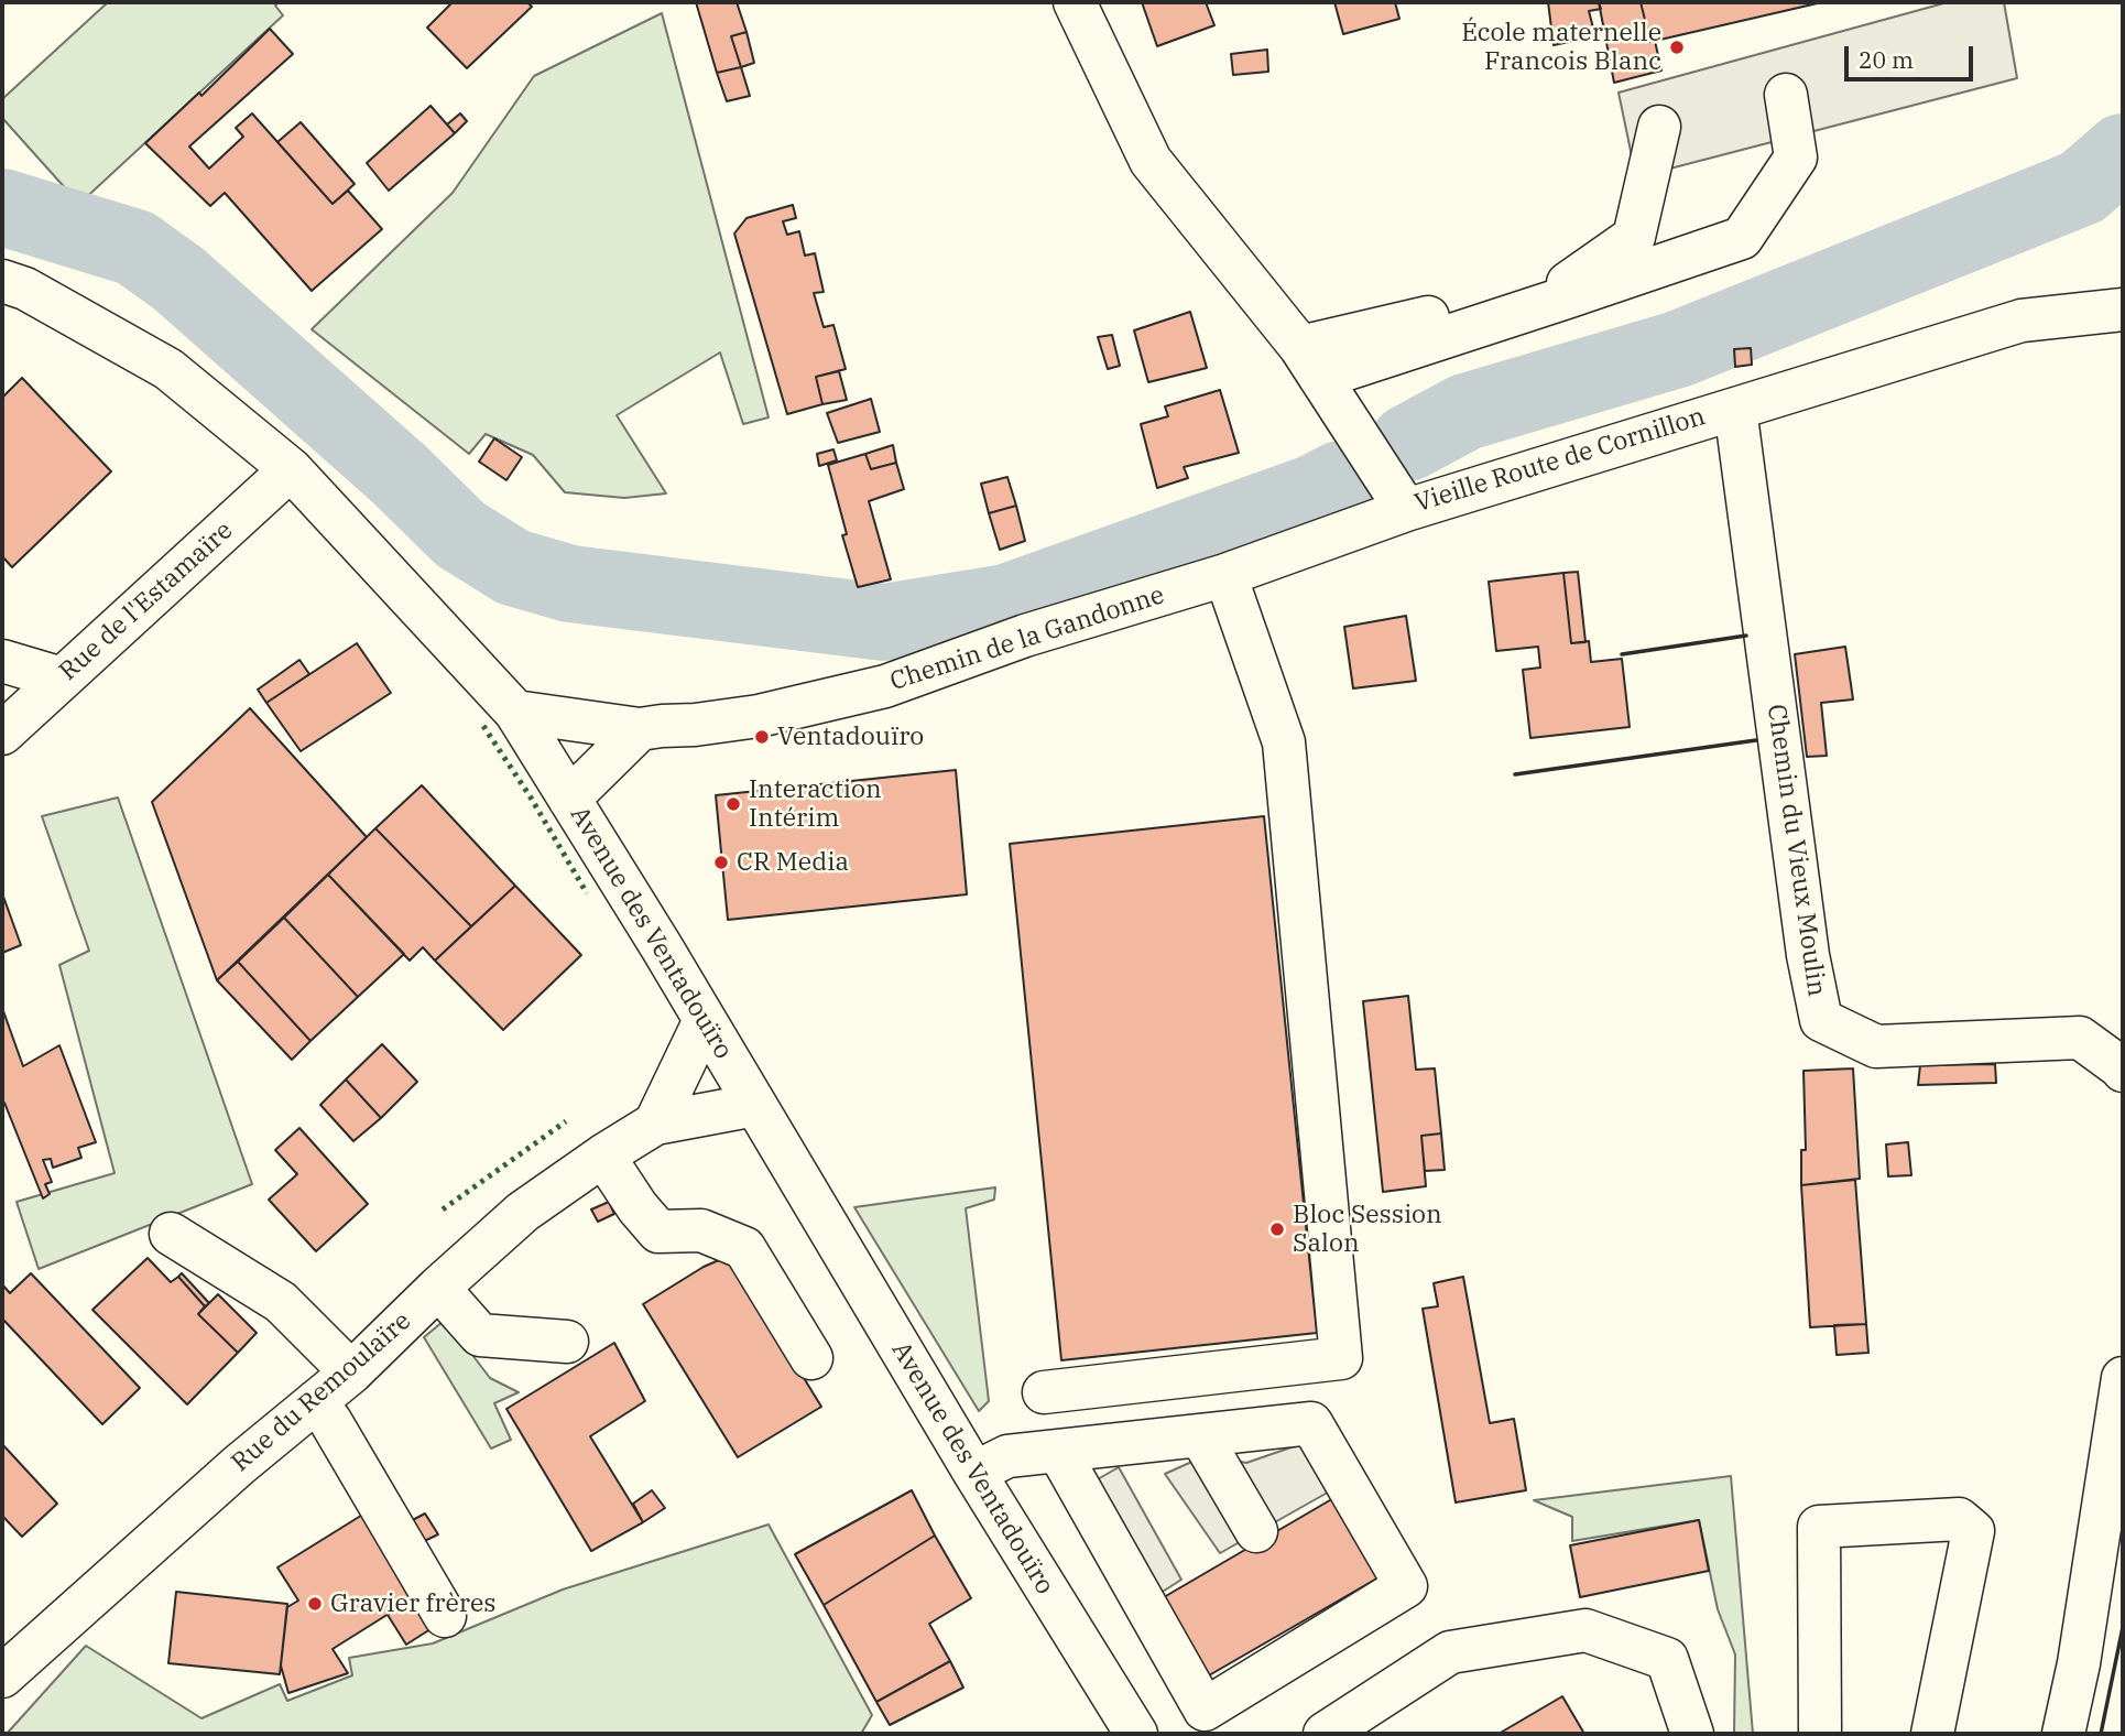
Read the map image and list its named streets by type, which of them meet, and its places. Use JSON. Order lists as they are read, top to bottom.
{
  "streets": {
    "street": [
      "Vieille Route de Cornillon",
      "Rue de l'Estamaïre",
      "Chemin de la Gandonne",
      "Chemin du Vieux Moulin",
      "Avenue des Ventadouïro",
      "Rue du Remoulaïre"
    ]
  },
  "crossings": [
    ["Vieille Route de Cornillon", "Chemin de la Gandonne"],
    ["Vieille Route de Cornillon", "Chemin du Vieux Moulin"],
    ["Rue de l'Estamaïre", "Avenue des Ventadouïro"],
    ["Chemin de la Gandonne", "Avenue des Ventadouïro"],
    ["Avenue des Ventadouïro", "Rue du Remoulaïre"]
  ],
  "places": [
    "École maternelle Francois Blanc",
    "Ventadouïro",
    "Interaction Intérim",
    "CR Media",
    "Bloc Session Salon",
    "Gravier frères"
  ],
  "scale_bar": "20 m"
}
